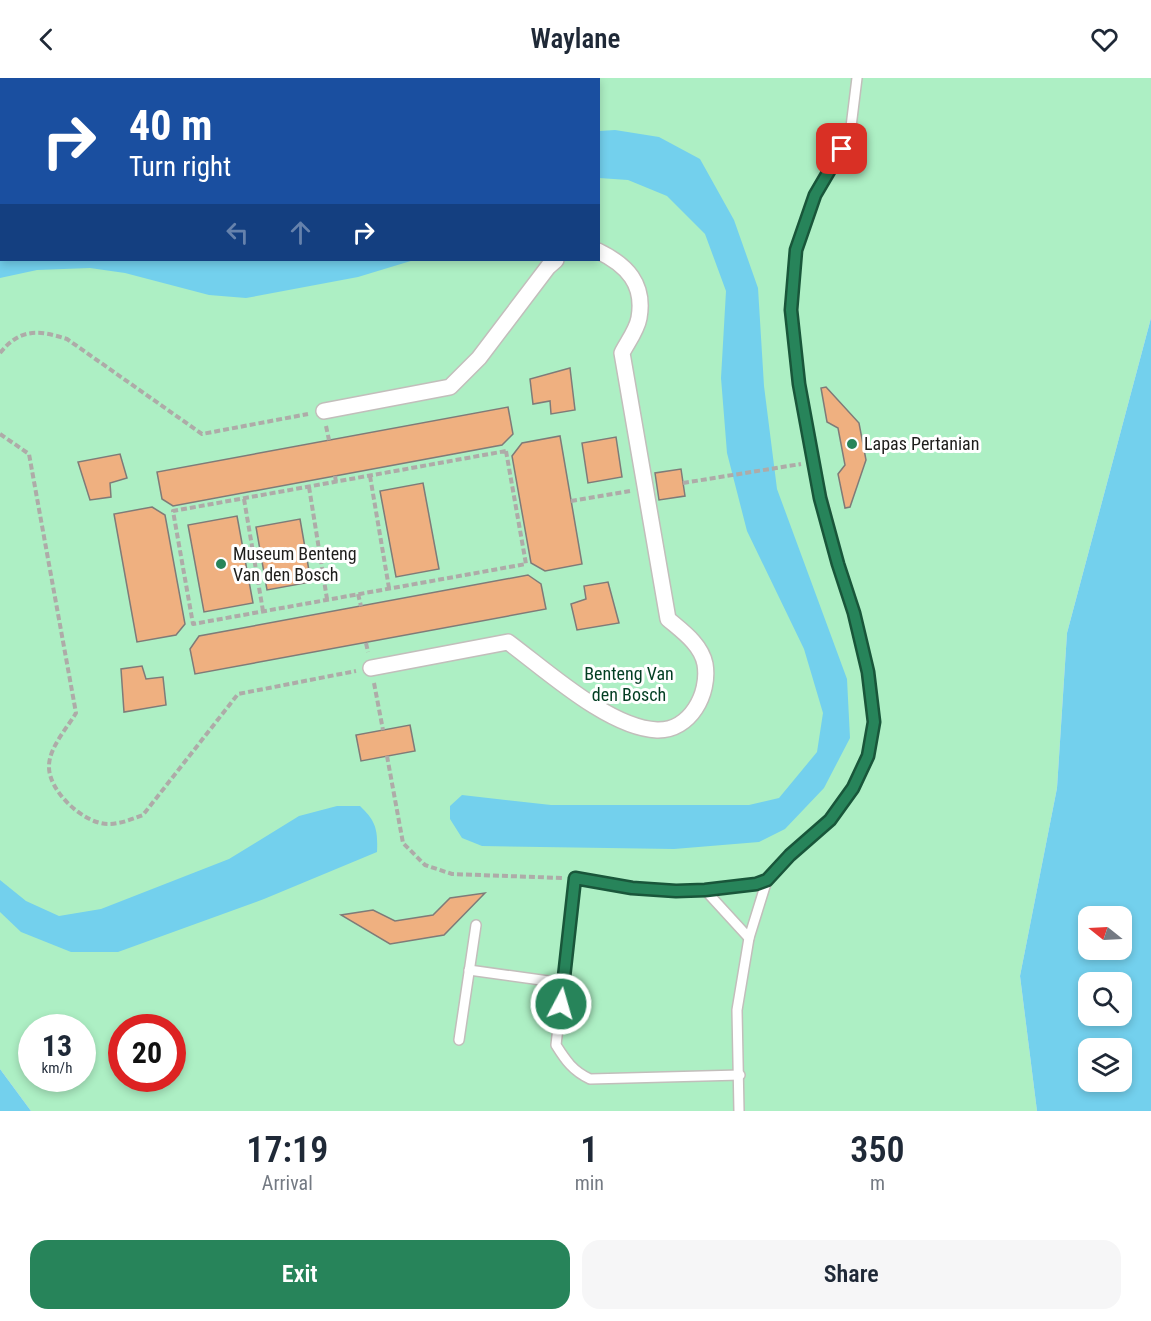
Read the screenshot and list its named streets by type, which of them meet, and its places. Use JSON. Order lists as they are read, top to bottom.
{
  "parks": ["Benteng Van den Bosch"],
  "places": ["Lapas Pertanian", "Museum Benteng Van den Bosch"],
  "north": "left",
  "page": {
    "header": "Waylane",
    "turn": ["40 m", "Turn right"],
    "speed": "13 km/h",
    "limit": "20",
    "eta": [
      "17:19",
      "Arrival",
      "1",
      "min",
      "350",
      "m"
    ],
    "buttons": ["Exit", "Share"]
  }
}
